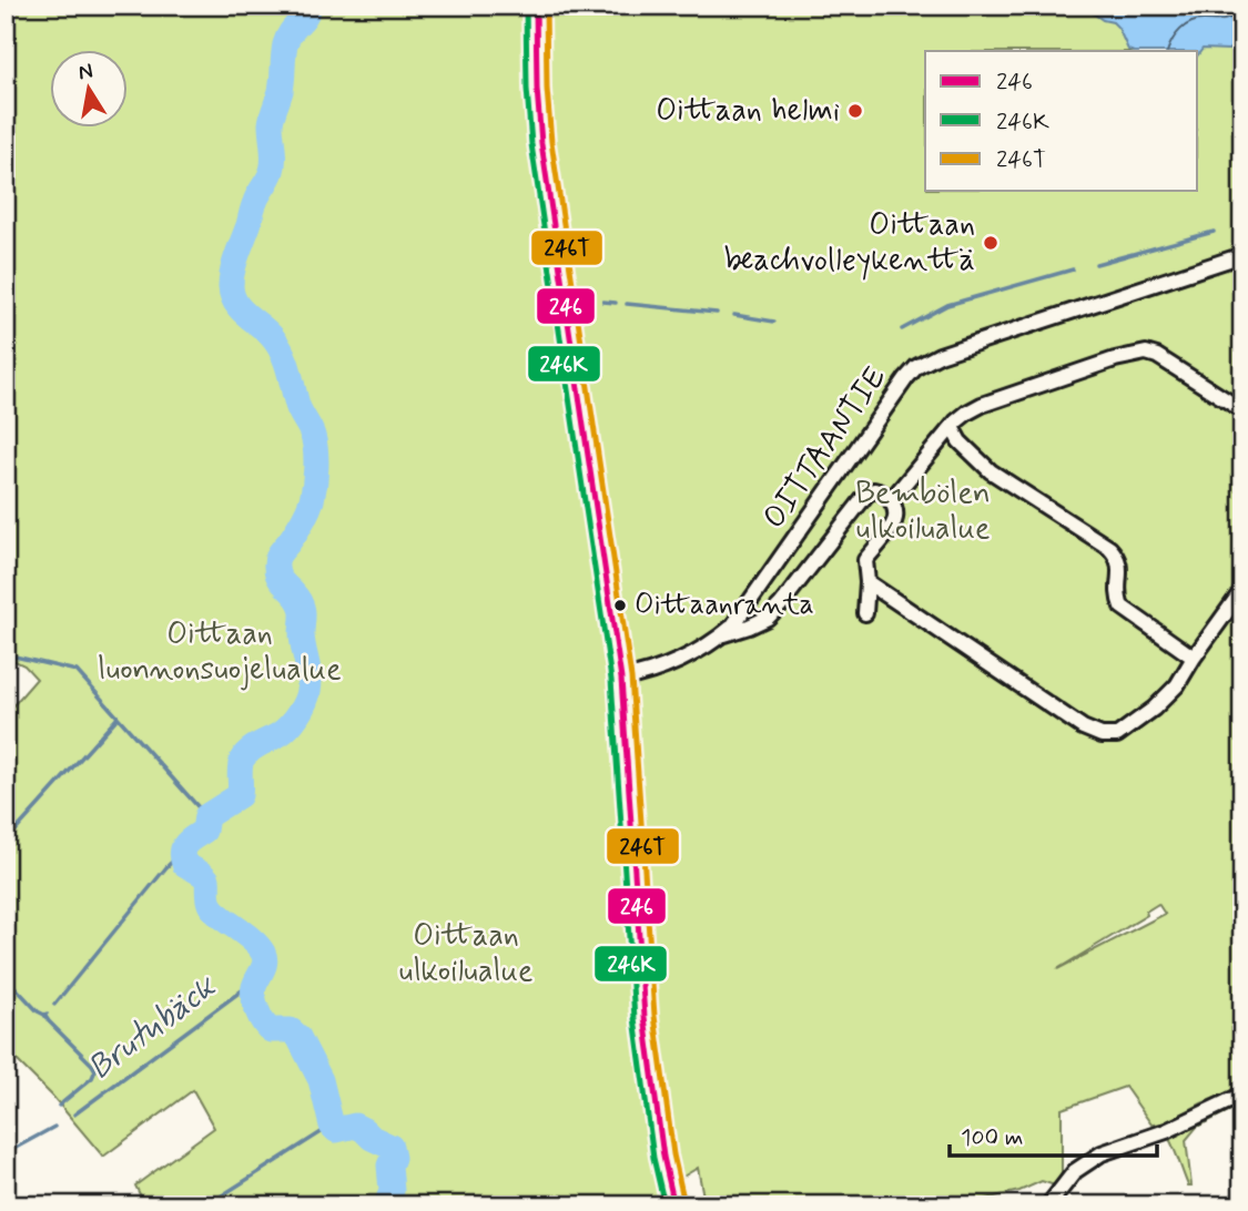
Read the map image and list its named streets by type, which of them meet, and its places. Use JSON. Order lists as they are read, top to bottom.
{
  "streets": {
    "street": ["OITTAANTIE"]
  },
  "water": ["Brutubäck"],
  "parks": ["Bembölen ulkoilualue", "Oittaan luonnonsuojelualue", "Oittaan ulkoilualue"],
  "places": ["Oittaan helmi", "Oittaan beachvolleykenttä", "Oittaanranta"],
  "lines": ["transit line 246", "transit line 246K", "transit line 246T"],
  "legend": ["246", "246K", "246T"],
  "scale_bar": "100 m",
  "north": "top"
}
